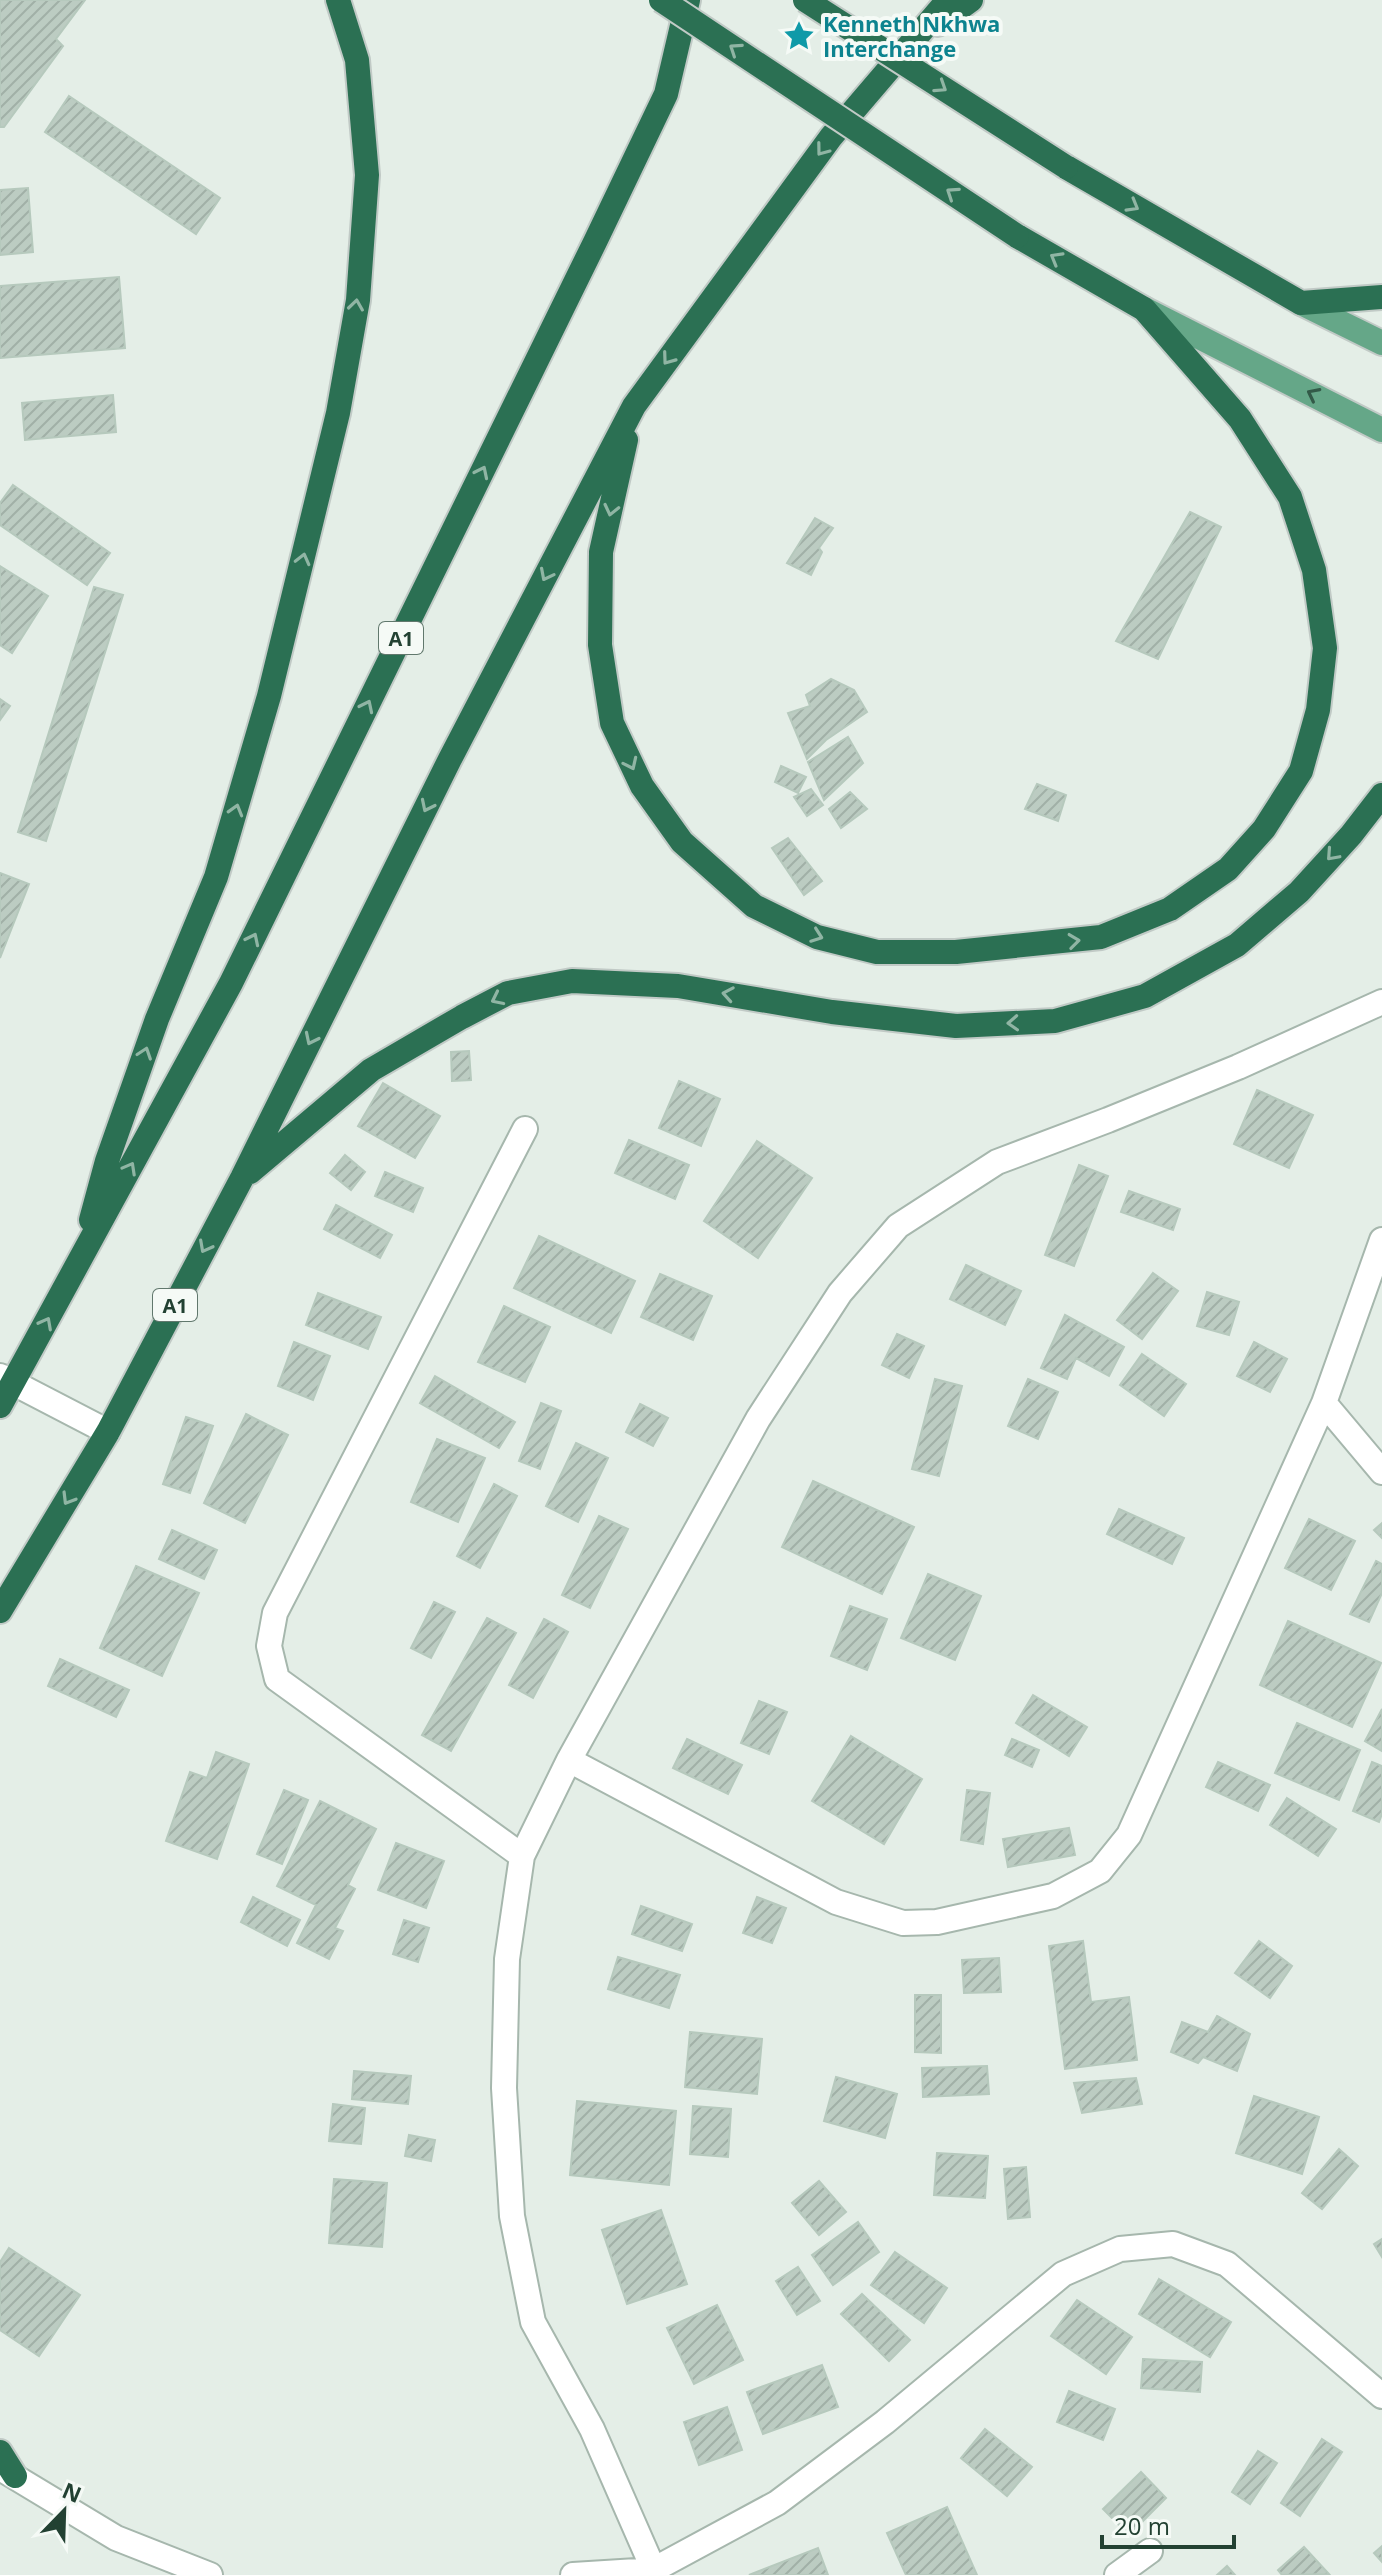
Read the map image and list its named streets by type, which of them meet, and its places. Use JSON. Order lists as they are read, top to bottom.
{
  "streets": {
    "highway": ["A1"]
  },
  "places": {
    "place": ["Kenneth Nkhwa Interchange"]
  },
  "scale_bar": "20 m",
  "north": "top right"
}
